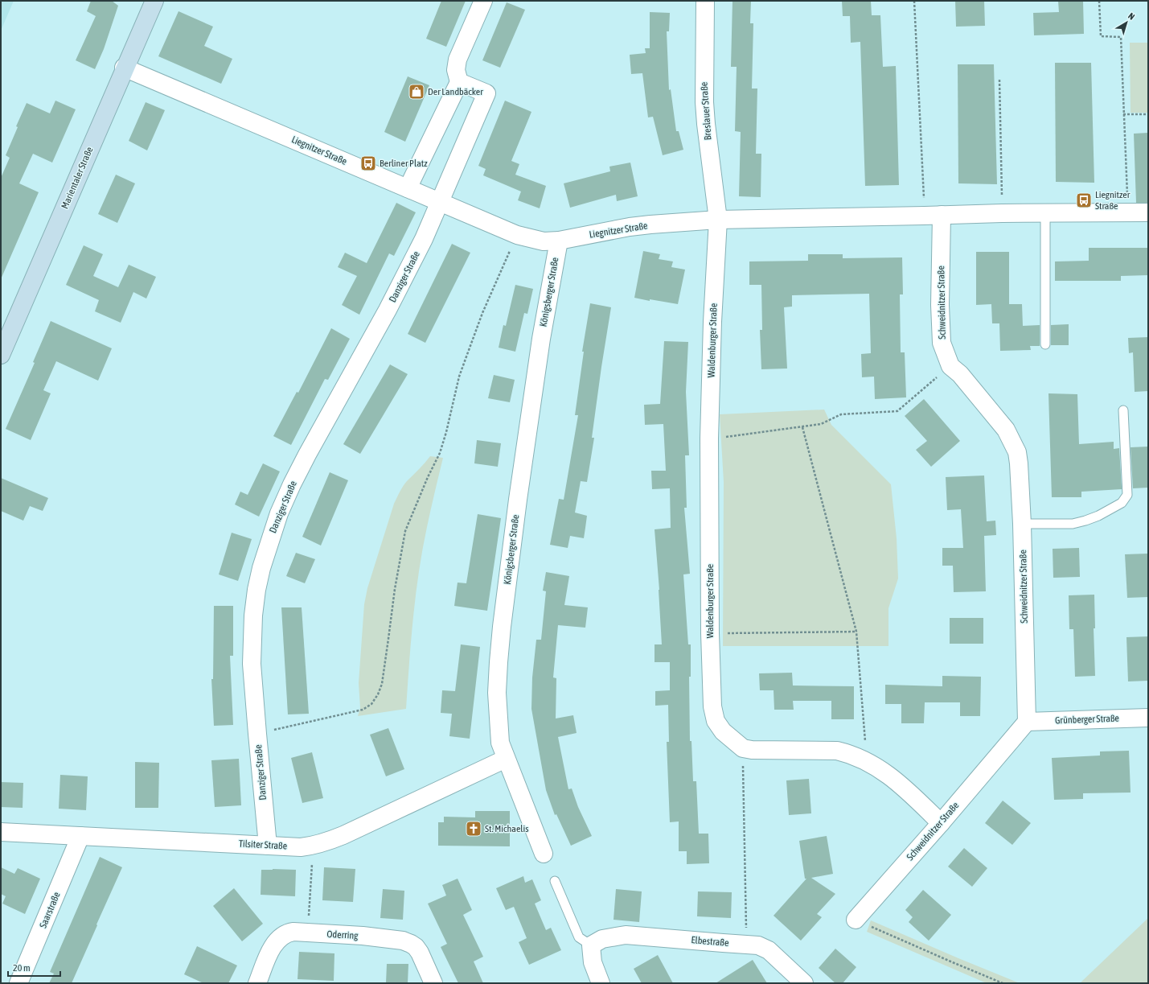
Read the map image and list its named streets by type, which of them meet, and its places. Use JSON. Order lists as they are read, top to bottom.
{
  "streets": {
    "main road": ["Marientaler Straße"],
    "street": [
      "Breslauer Straße",
      "Liegnitzer Straße",
      "Danziger Straße",
      "Königsberger Straße",
      "Schweidnitzer Straße",
      "Waldenburger Straße",
      "Grünberger Straße",
      "Tilsiter Straße",
      "Saarstraße",
      "Oderring",
      "Elbestraße"
    ]
  },
  "crossings": [
    ["Breslauer Straße", "Liegnitzer Straße"],
    ["Breslauer Straße", "Waldenburger Straße"],
    ["Liegnitzer Straße", "Marientaler Straße"],
    ["Liegnitzer Straße", "Danziger Straße"],
    ["Liegnitzer Straße", "Königsberger Straße"],
    ["Liegnitzer Straße", "Schweidnitzer Straße"],
    ["Liegnitzer Straße", "Waldenburger Straße"],
    ["Danziger Straße", "Tilsiter Straße"],
    ["Königsberger Straße", "Tilsiter Straße"],
    ["Schweidnitzer Straße", "Grünberger Straße"],
    ["Tilsiter Straße", "Saarstraße"]
  ],
  "places": {
    "shop": ["Der Landbäcker"],
    "bus stop": ["Berliner Platz", "Liegnitzer Straße"],
    "church": ["St. Michaelis"]
  },
  "scale_bar": "20 m",
  "north": "top right"
}
